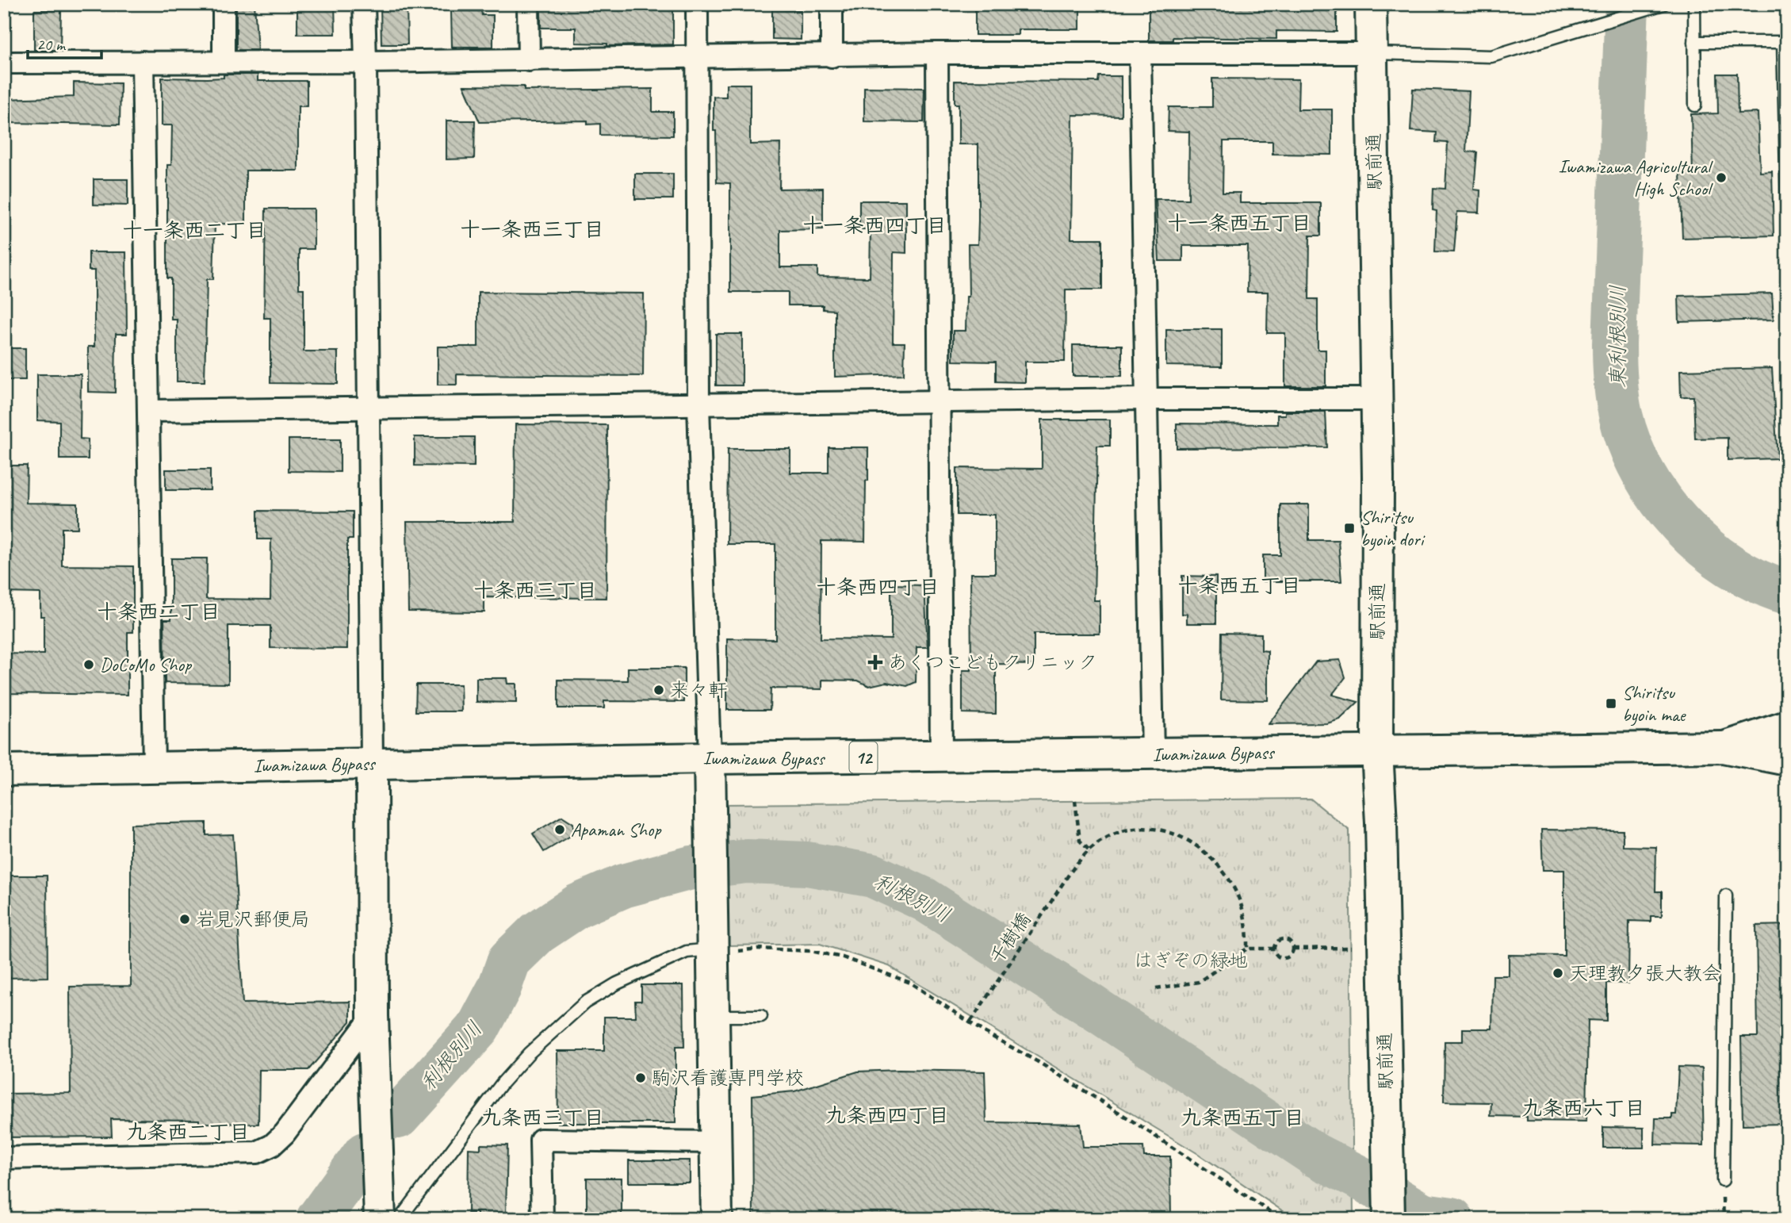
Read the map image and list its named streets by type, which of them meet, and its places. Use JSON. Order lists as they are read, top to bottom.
{
  "streets": {
    "main road": ["駅前通", "Iwamizawa Bypass", "12"],
    "path": ["千樹橋"]
  },
  "crossings": [
    ["駅前通", "Iwamizawa Bypass"]
  ],
  "districts": [
    "十一条西五丁目",
    "十一条西四丁目",
    "十一条西三丁目",
    "十一条西二丁目",
    "十条西五丁目",
    "十条西四丁目",
    "十条西三丁目",
    "十条西二丁目",
    "九条西六丁目",
    "九条西四丁目",
    "九条西三丁目",
    "九条西五丁目",
    "九条西二丁目"
  ],
  "water": ["東利根別川", "利根別川"],
  "parks": ["はぎぞの緑地"],
  "places": {
    "other": [
      "Iwamizawa Agricultural High School",
      "DoCoMo Shop",
      "来々軒",
      "Apaman Shop",
      "岩見沢郵便局",
      "天理教夕張大教会",
      "駒沢看護専門学校"
    ],
    "transit": ["Shiritsu byoin dori", "Shiritsu byoin mae"],
    "health": ["あくつこどもクリニック"]
  },
  "scale_bar": "20 m"
}
